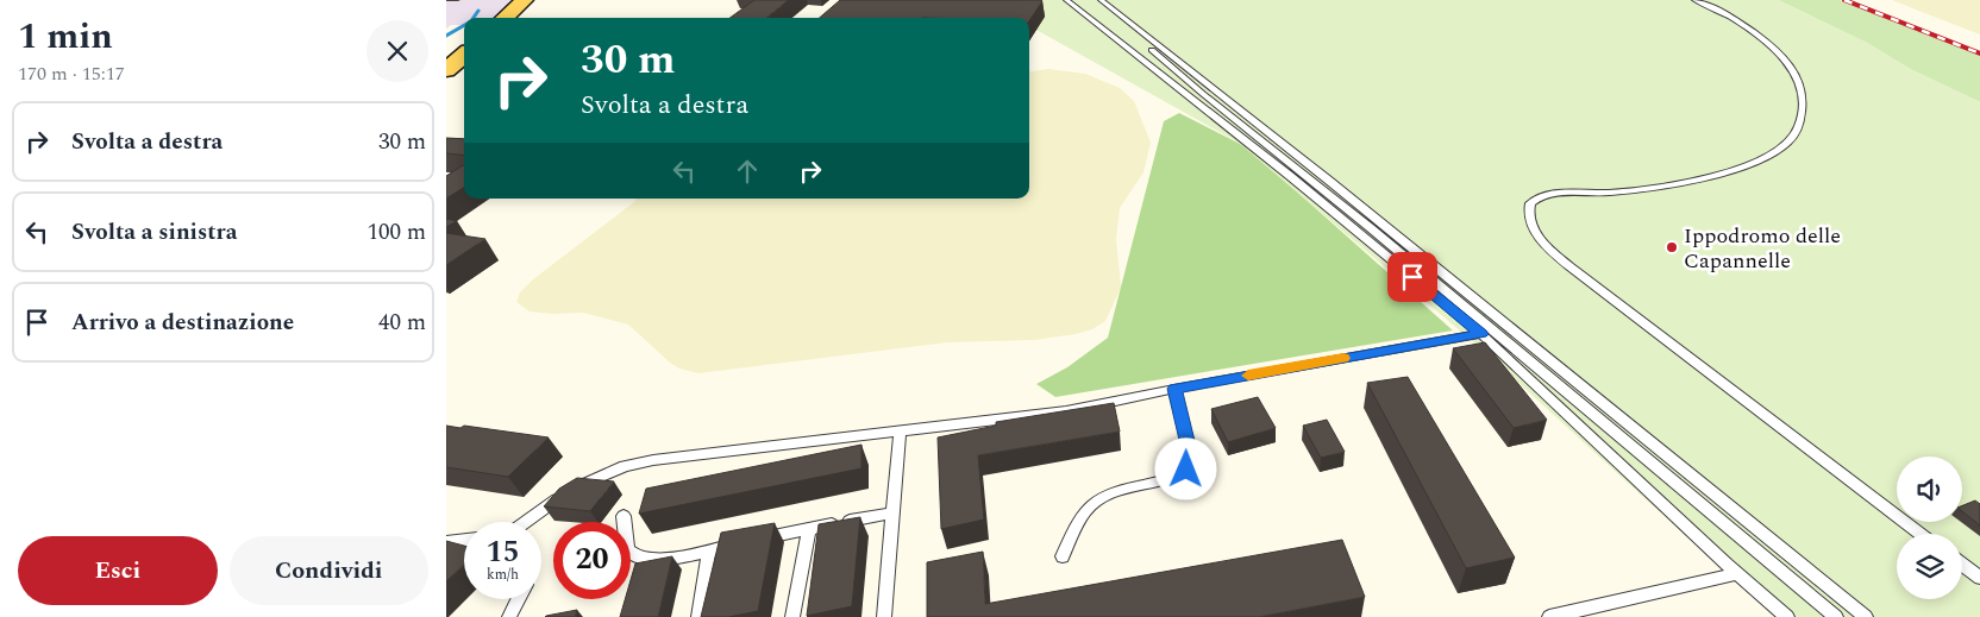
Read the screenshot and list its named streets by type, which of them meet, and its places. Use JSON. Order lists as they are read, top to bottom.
{
  "places": ["Ippodromo delle Capannelle"],
  "page": {
    "heading": ["1 min", "170 m · 15:17"],
    "turn": ["30 m", "Svolta a destra"],
    "list": [
      {
        "name": "Svolta a destra",
        "value": "30 m"
      },
      {
        "name": "Svolta a sinistra",
        "value": "100 m"
      },
      {
        "name": "Arrivo a destinazione",
        "value": "40 m"
      }
    ],
    "speed": "15 km/h",
    "limit": "20",
    "buttons": ["Esci", "Condividi"]
  }
}
